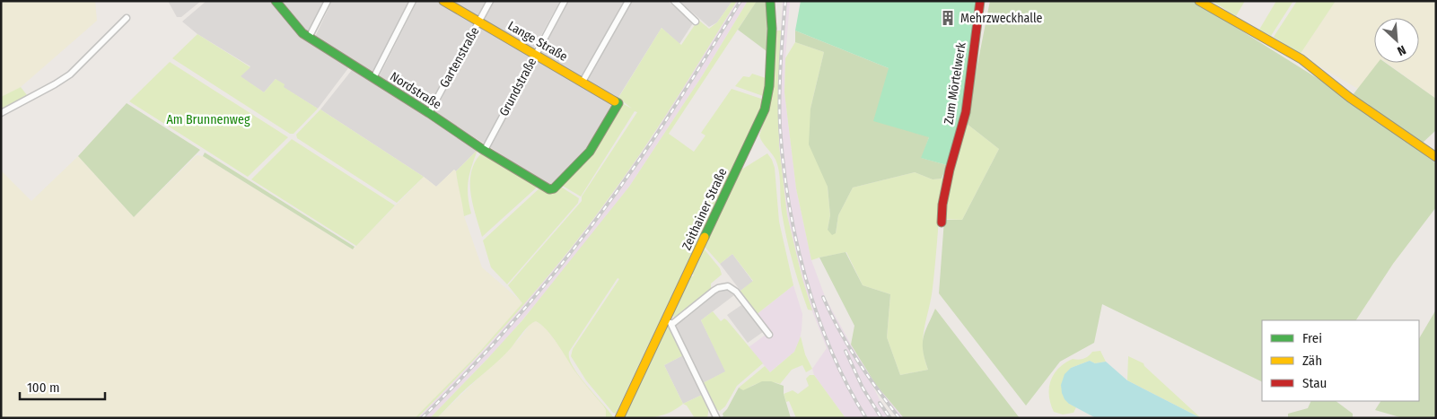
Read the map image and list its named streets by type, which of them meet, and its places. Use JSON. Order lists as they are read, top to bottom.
{
  "streets": {
    "street": [
      "Lange Straße",
      "Gartenstraße",
      "Zum Mörtelwerk",
      "Grundstraße",
      "Nordstraße",
      "Zeithainer Straße"
    ]
  },
  "crossings": [
    ["Lange Straße", "Gartenstraße"],
    ["Lange Straße", "Grundstraße"],
    ["Lange Straße", "Nordstraße"],
    ["Gartenstraße", "Nordstraße"],
    ["Grundstraße", "Nordstraße"]
  ],
  "parks": ["Am Brunnenweg"],
  "places": {
    "building": ["Mehrzweckhalle"]
  },
  "legend": ["Frei", "Zäh", "Stau"],
  "scale_bar": "100 m",
  "north": "bottom right"
}
